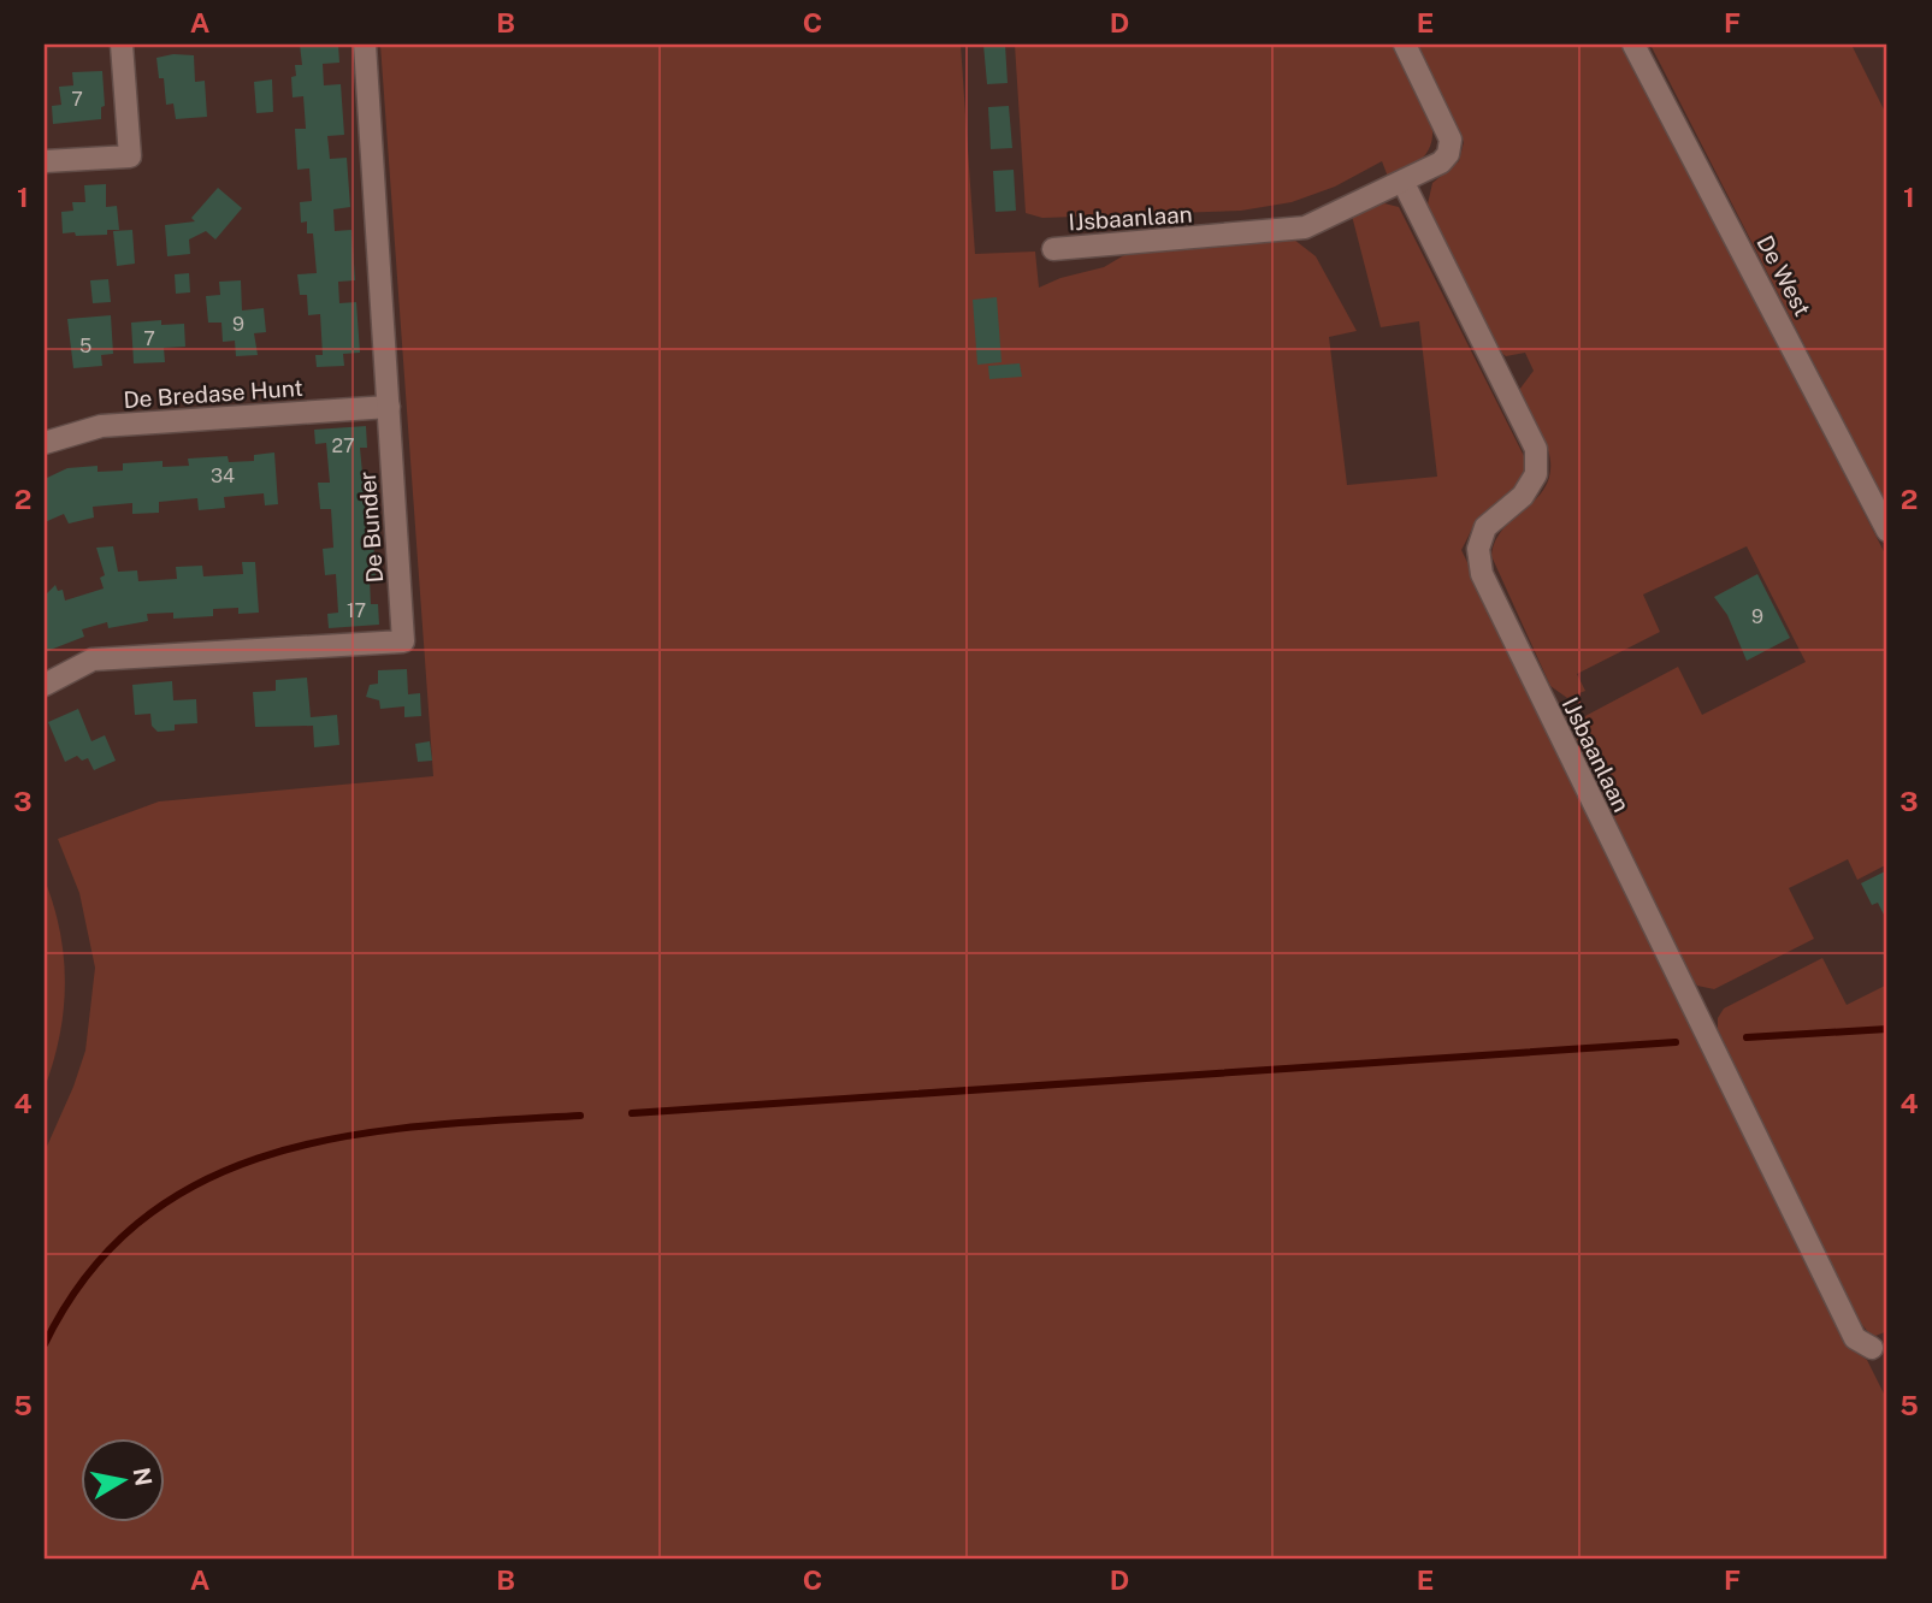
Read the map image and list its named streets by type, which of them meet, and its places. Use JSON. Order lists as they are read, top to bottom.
{
  "streets": {
    "street": [
      "IJsbaanlaan",
      "De West",
      "De Bredase Hunt",
      "De Bunder"
    ]
  },
  "crossings": [
    ["De Bredase Hunt", "De Bunder"]
  ],
  "house_numbers": [
    "7",
    "9",
    "7",
    "5",
    "27",
    "34",
    "17",
    "9"
  ],
  "north": "right",
  "grid": {
    "columns": [
      "A",
      "B",
      "C",
      "D",
      "E",
      "F"
    ],
    "rows": [
      "1",
      "2",
      "3",
      "4",
      "5"
    ]
  }
}
